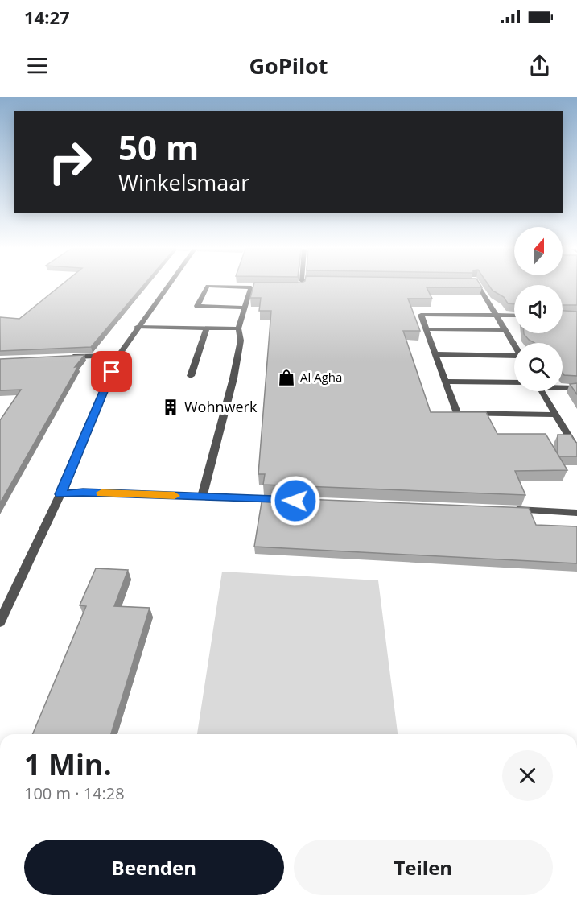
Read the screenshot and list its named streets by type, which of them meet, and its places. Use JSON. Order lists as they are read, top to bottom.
{
  "places": {
    "shop": ["Al Agha"],
    "building": ["Wohnwerk"]
  },
  "north": "top",
  "page": {
    "status": "14:27",
    "header": "GoPilot",
    "turn": ["50 m", "Winkelsmaar"],
    "heading": ["1 Min.", "100 m · 14:28"],
    "buttons": ["Beenden", "Teilen"]
  }
}
